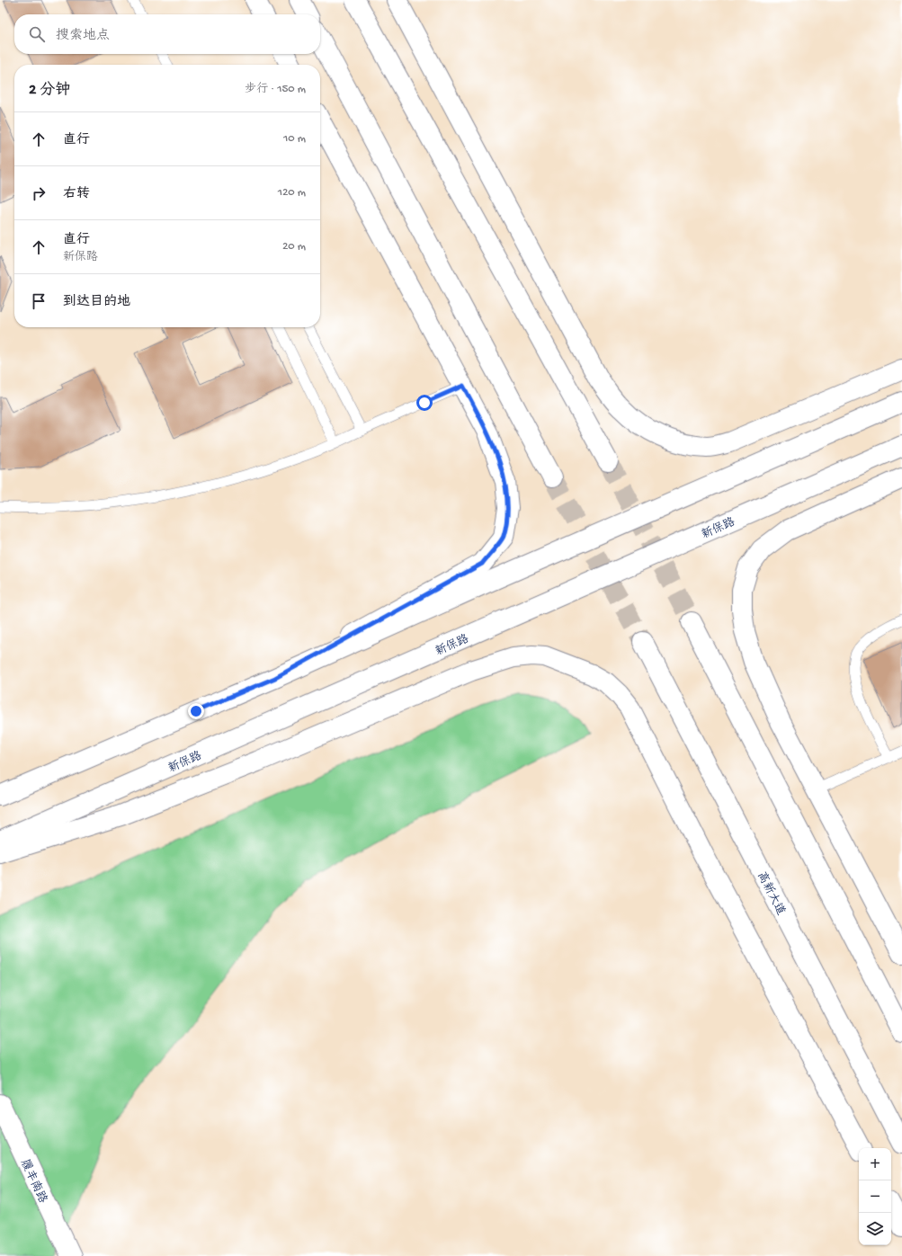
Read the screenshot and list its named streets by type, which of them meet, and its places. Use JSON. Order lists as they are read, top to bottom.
{
  "streets": {
    "main road": ["新保路", "高新大道", "履丰南路"]
  },
  "page": {
    "search": "搜索地点",
    "heading": ["2 分钟", "步行 · 150 m"],
    "list": [
      ["直行", "10 m"],
      ["右转", "120 m"],
      ["直行", "新保路", "20 m"],
      "到达目的地"
    ],
    "map_buttons": ["+", "−"]
  }
}
